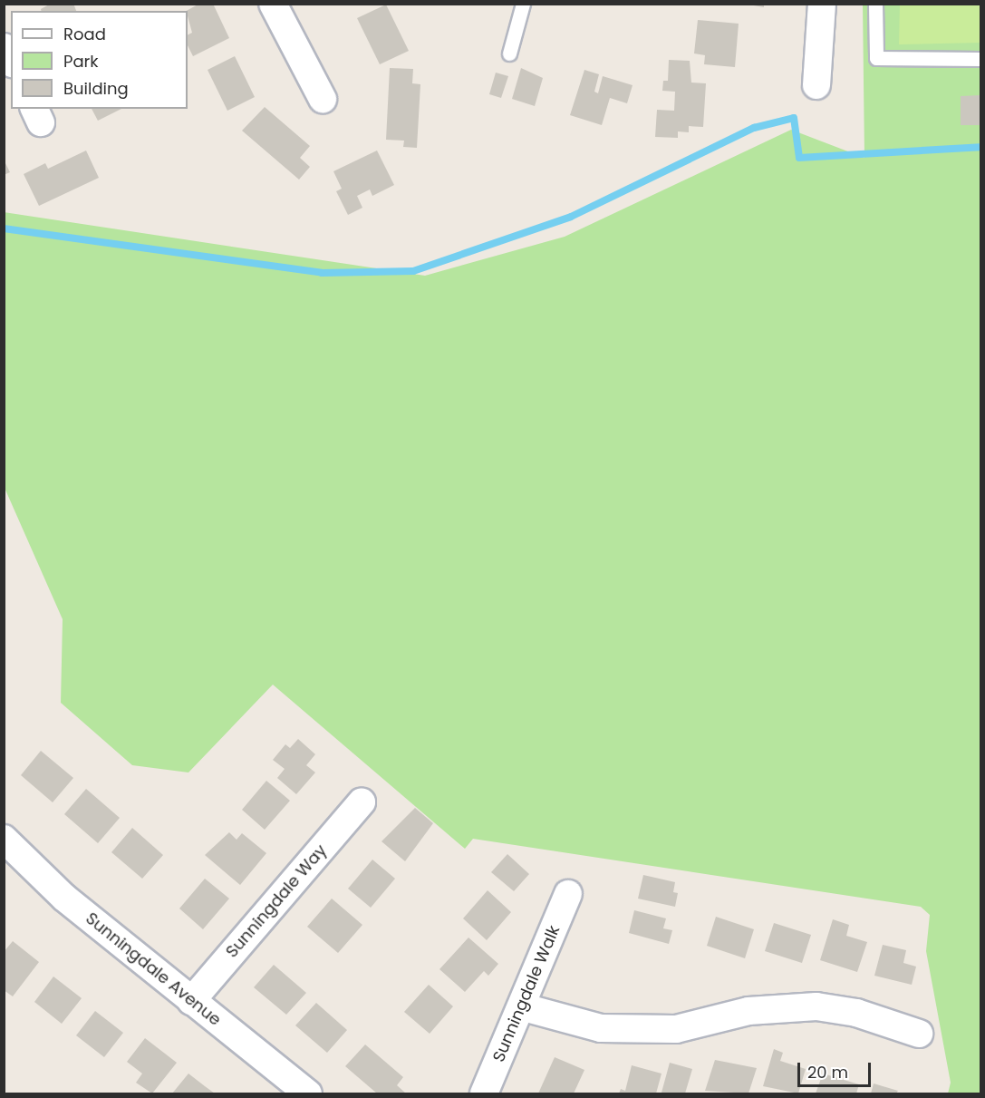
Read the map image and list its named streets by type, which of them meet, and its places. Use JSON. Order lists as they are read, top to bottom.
{
  "streets": {
    "street": ["Sunningdale Way", "Sunningdale Avenue", "Sunningdale Walk"]
  },
  "crossings": [
    ["Sunningdale Way", "Sunningdale Avenue"]
  ],
  "legend": ["Road", "Park", "Building"],
  "scale_bar": "20 m"
}
